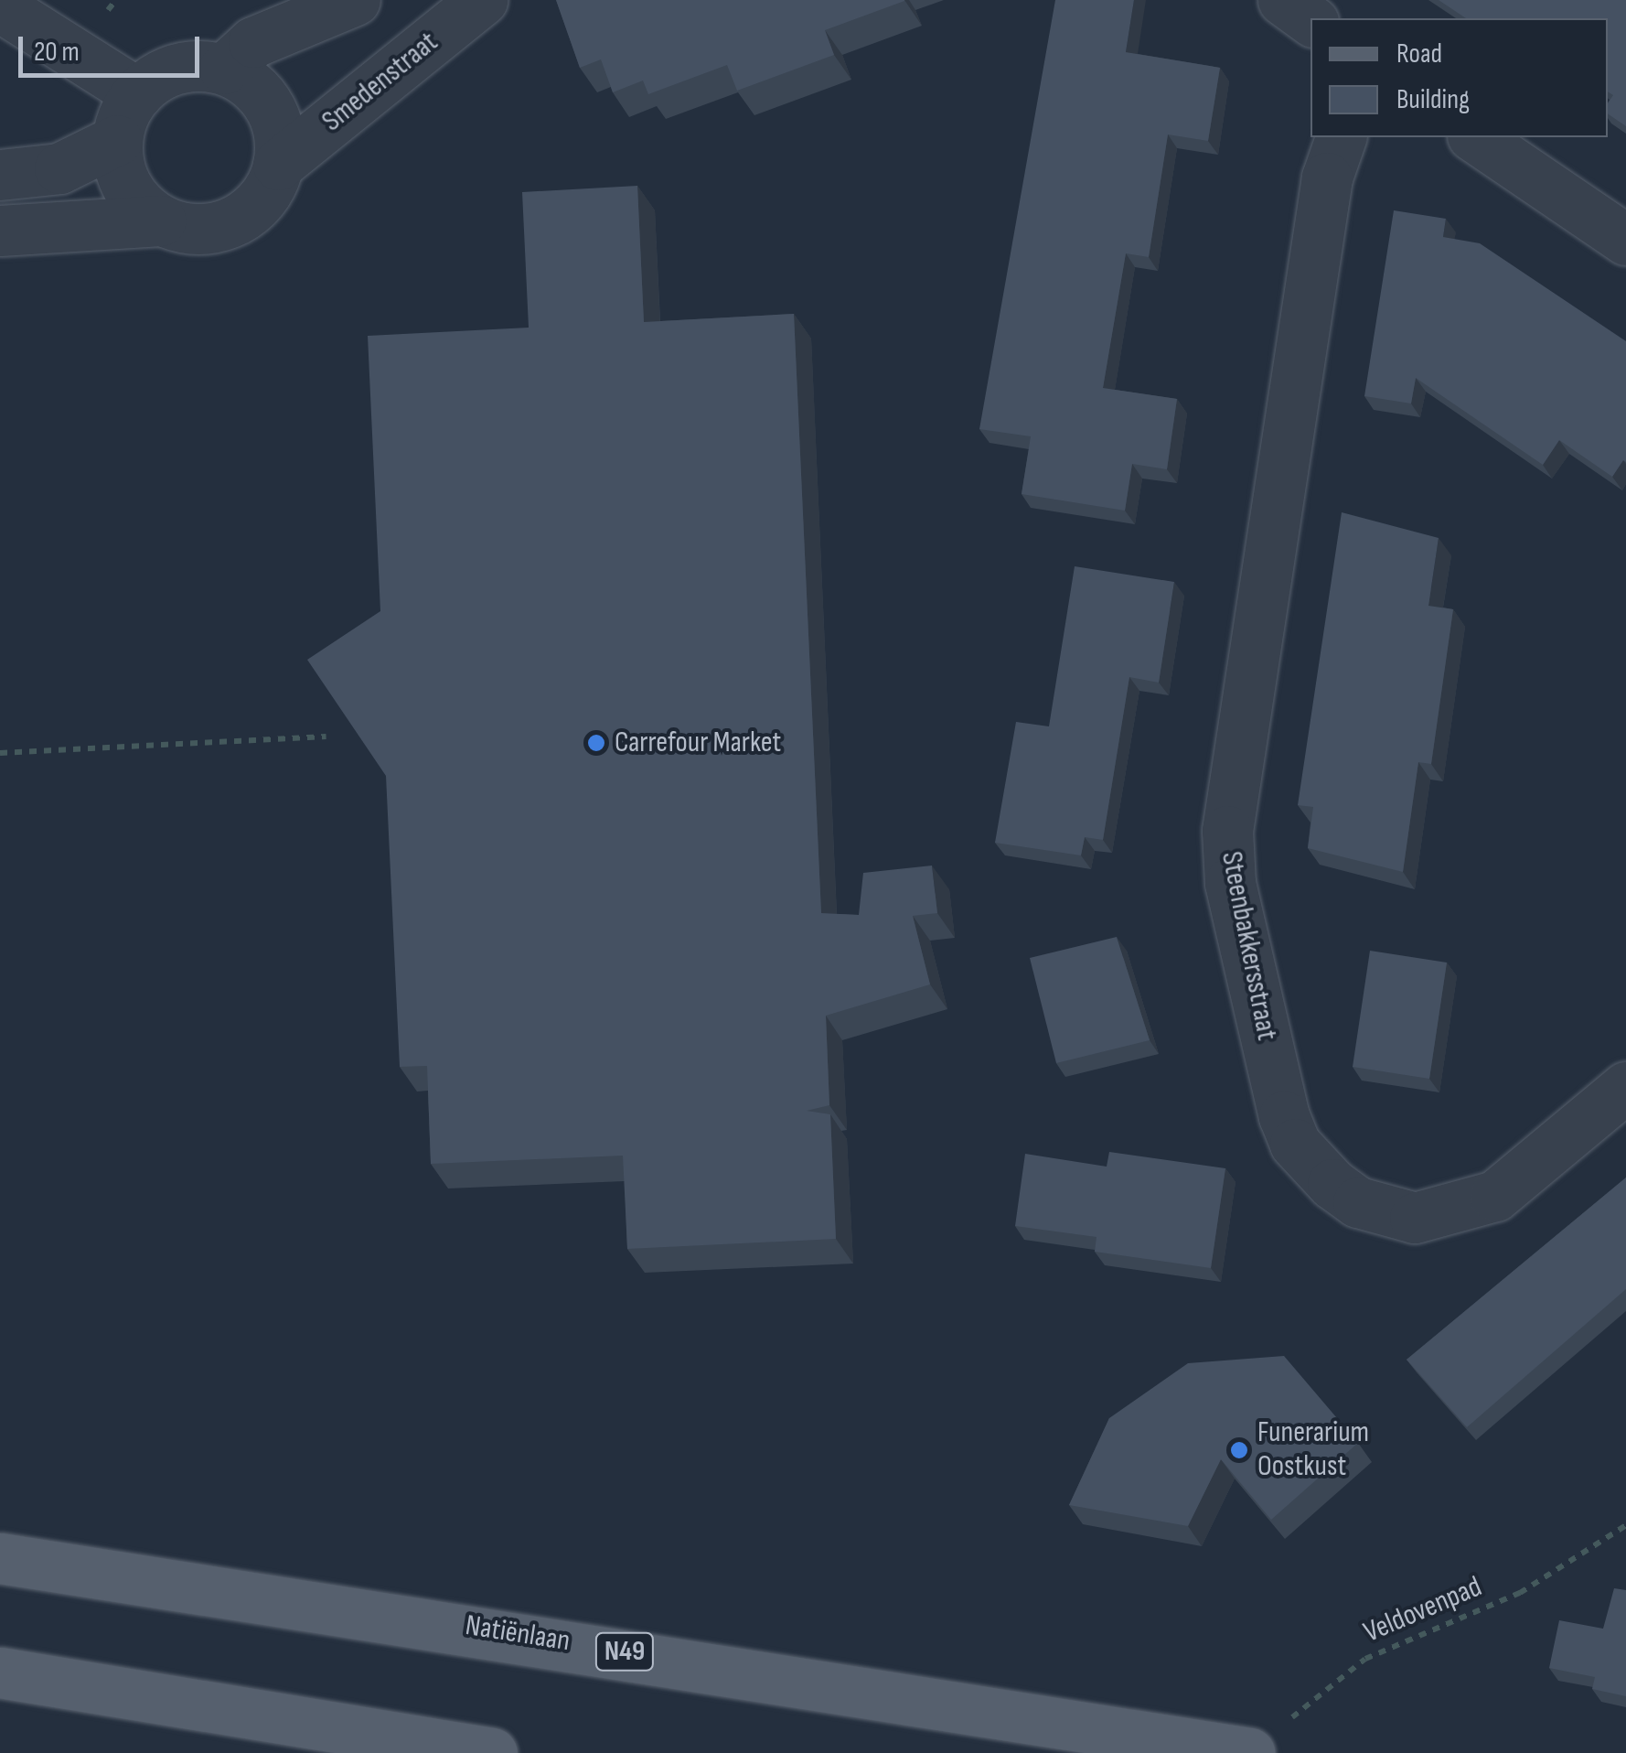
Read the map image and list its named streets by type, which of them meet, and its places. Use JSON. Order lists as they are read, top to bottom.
{
  "streets": {
    "main road": ["Natiënlaan", "N49"],
    "street": ["Smedenstraat", "Steenbakkersstraat"],
    "path": ["Veldovenpad"]
  },
  "crossings": [
    ["Veldovenpad", "Natiënlaan"]
  ],
  "places": ["Carrefour Market", "Funerarium Oostkust"],
  "legend": ["Road", "Building"],
  "scale_bar": "20 m"
}
